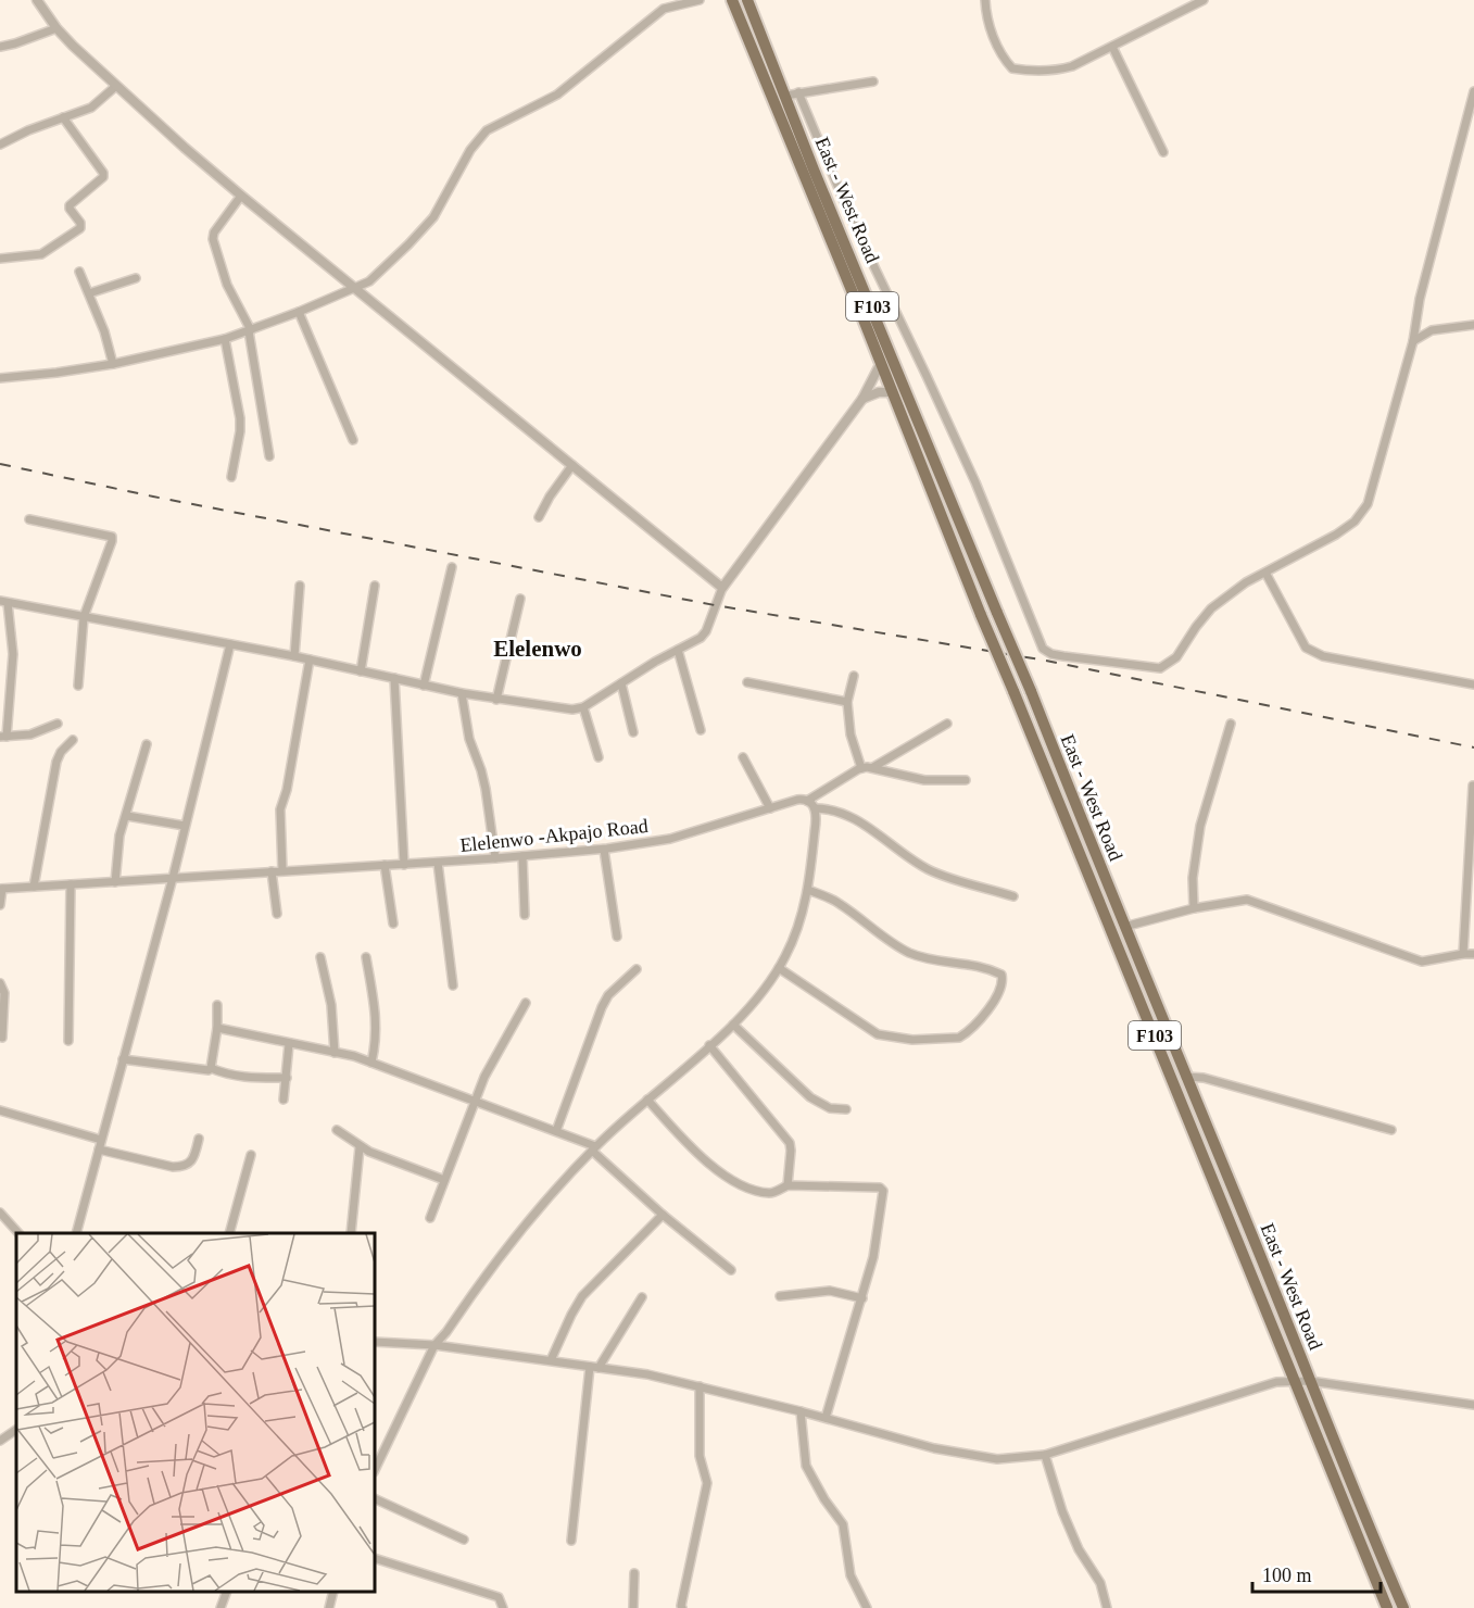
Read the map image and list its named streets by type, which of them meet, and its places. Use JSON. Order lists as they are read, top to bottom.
{
  "streets": {
    "main road": ["East - West Road", "F103"],
    "street": ["Elelenwo -Akpajo Road"]
  },
  "districts": ["Elelenwo"],
  "scale_bar": "100 m"
}
